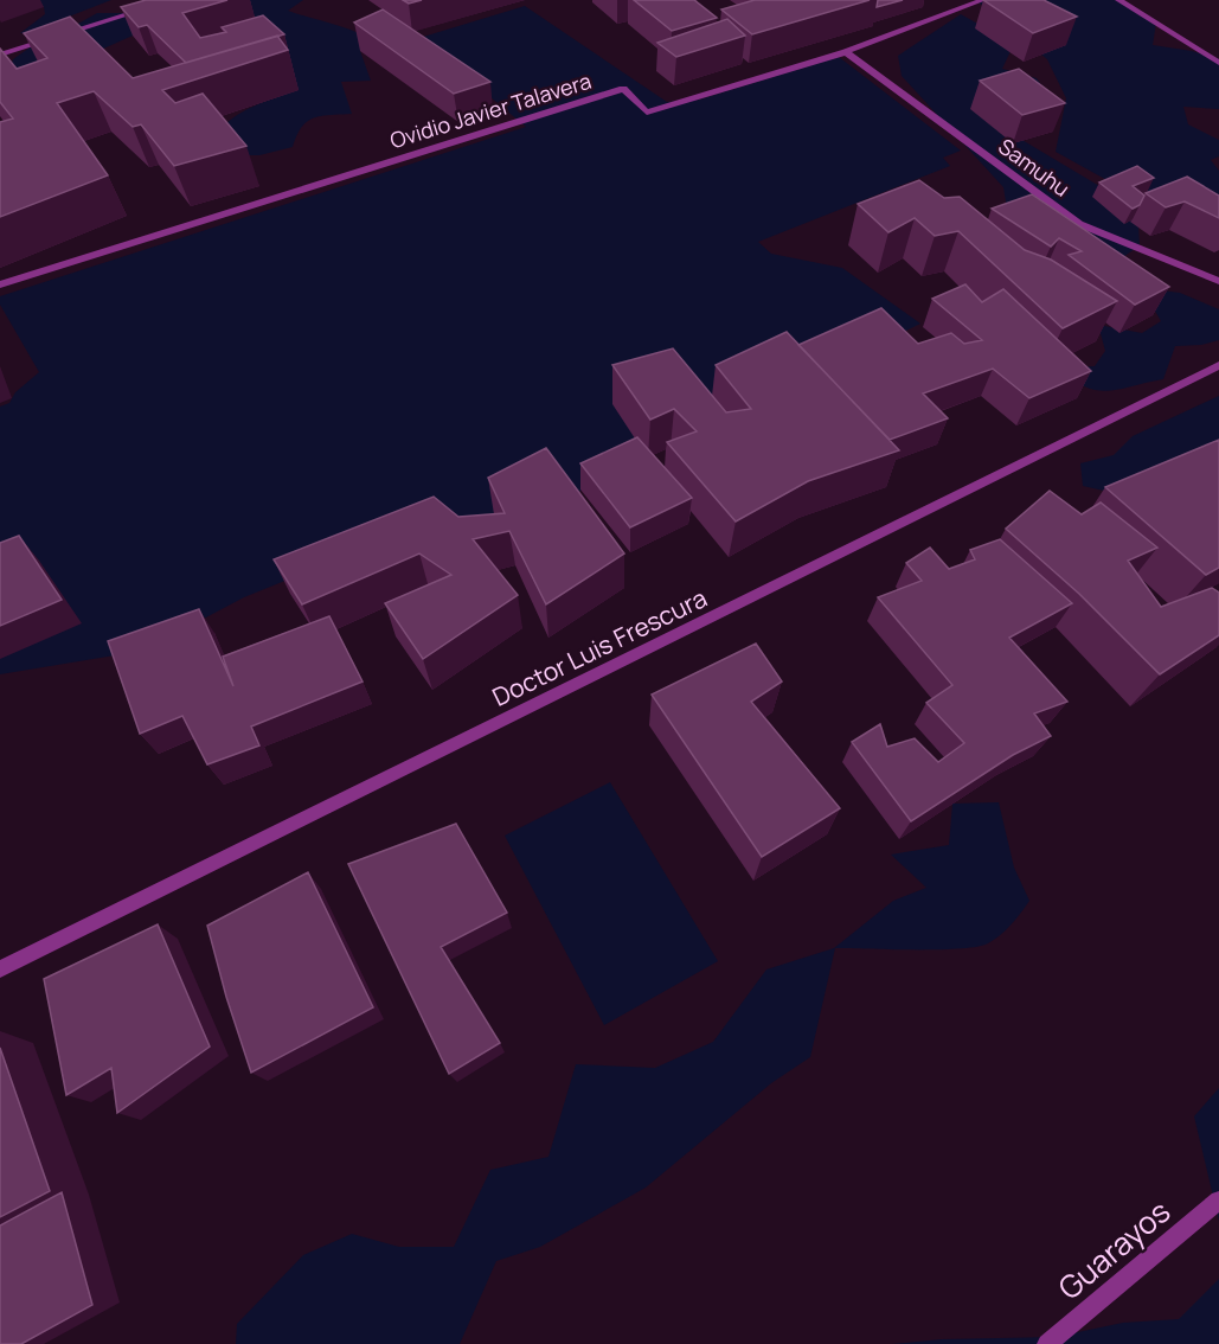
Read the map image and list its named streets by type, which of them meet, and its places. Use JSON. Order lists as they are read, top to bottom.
{
  "streets": {
    "street": [
      "Ovidio Javier Talavera",
      "Samuhu",
      "Doctor Luis Frescura",
      "Guarayos"
    ]
  },
  "crossings": [
    ["Ovidio Javier Talavera", "Samuhu"]
  ]
}
